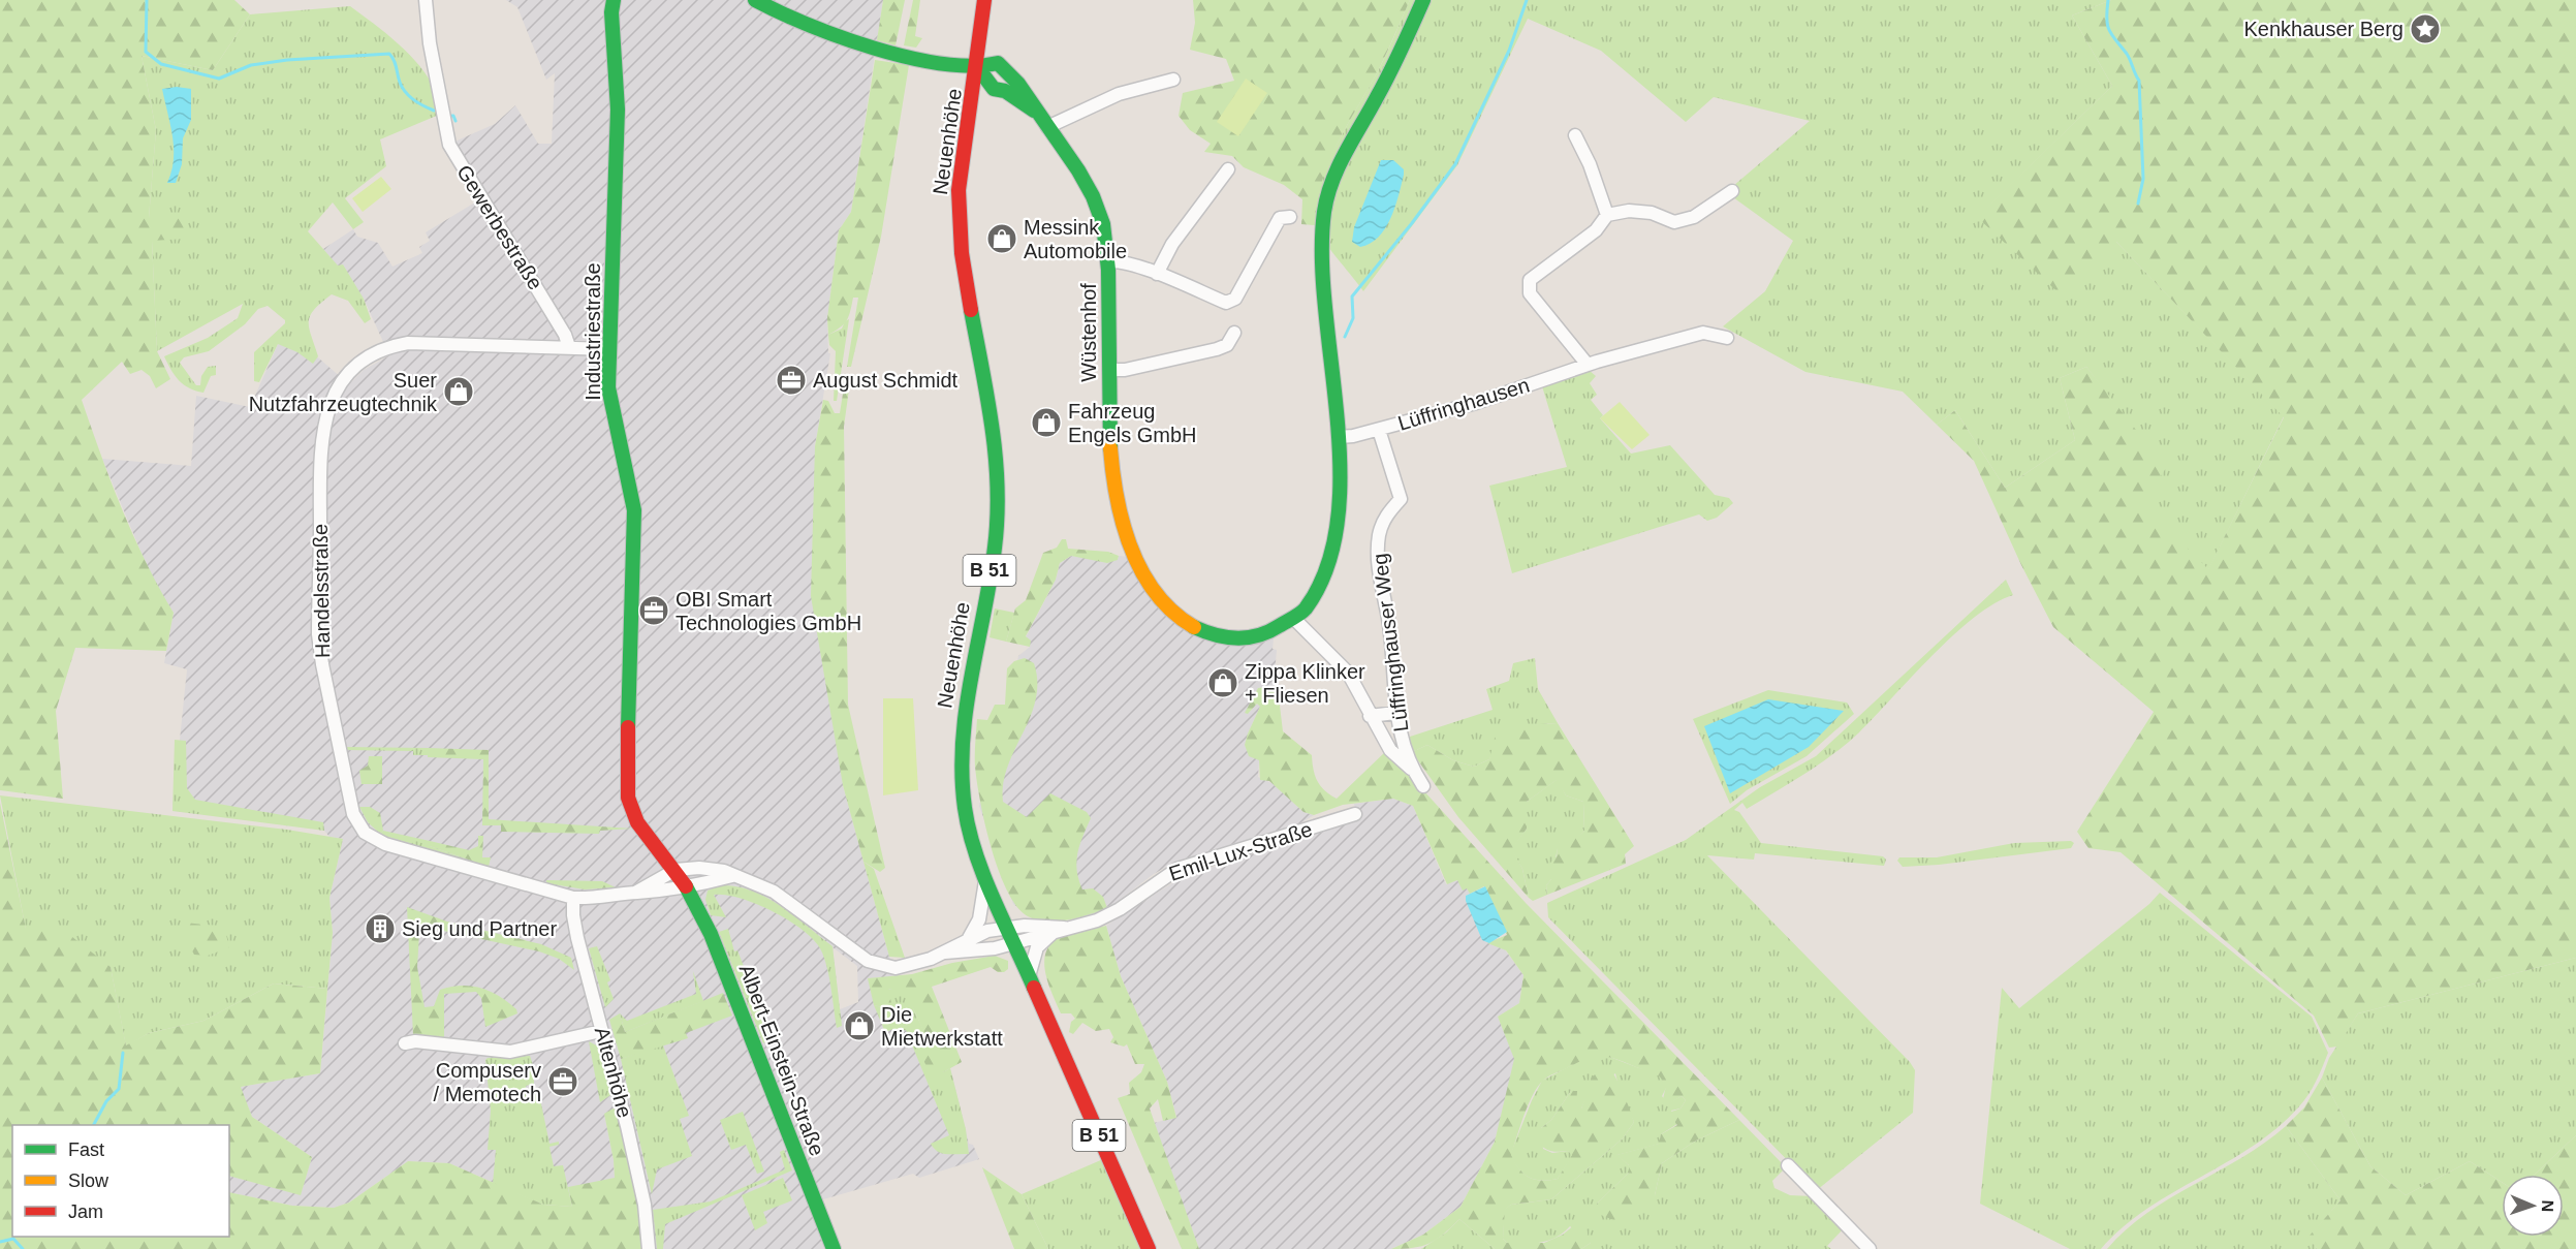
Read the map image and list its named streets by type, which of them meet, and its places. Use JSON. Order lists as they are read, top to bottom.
{
  "streets": {
    "main road": [
      "Neuenhöhe",
      "Industriestraße",
      "Wüstenhof",
      "B 51",
      "Albert-Einstein-Straße"
    ],
    "street": [
      "Gewerbestraße",
      "Lüffringhausen",
      "Handelsstraße",
      "Lüffringhauser Weg",
      "Emil-Lux-Straße",
      "Altenhöhe"
    ]
  },
  "crossings": [
    ["Neuenhöhe", "Wüstenhof"],
    ["Neuenhöhe", "Emil-Lux-Straße"],
    ["Gewerbestraße", "Handelsstraße"],
    ["Industriestraße", "Handelsstraße"],
    ["Industriestraße", "Albert-Einstein-Straße"],
    ["Wüstenhof", "Lüffringhausen"],
    ["Lüffringhausen", "Lüffringhauser Weg"],
    ["Handelsstraße", "Albert-Einstein-Straße"],
    ["Handelsstraße", "Altenhöhe"]
  ],
  "places": {
    "place": ["Kenkhauser Berg"],
    "shop": [
      "Messink Automobile",
      "Suer Nutzfahrzeugtechnik",
      "Fahrzeug Engels GmbH",
      "Zippa Klinker + Fliesen",
      "Die Mietwerkstatt"
    ],
    "office": ["August Schmidt", "OBI Smart Technologies GmbH", "Compuserv / Memotech"],
    "building": ["Sieg und Partner"]
  },
  "legend": ["Fast", "Slow", "Jam"],
  "north": "right"
}
